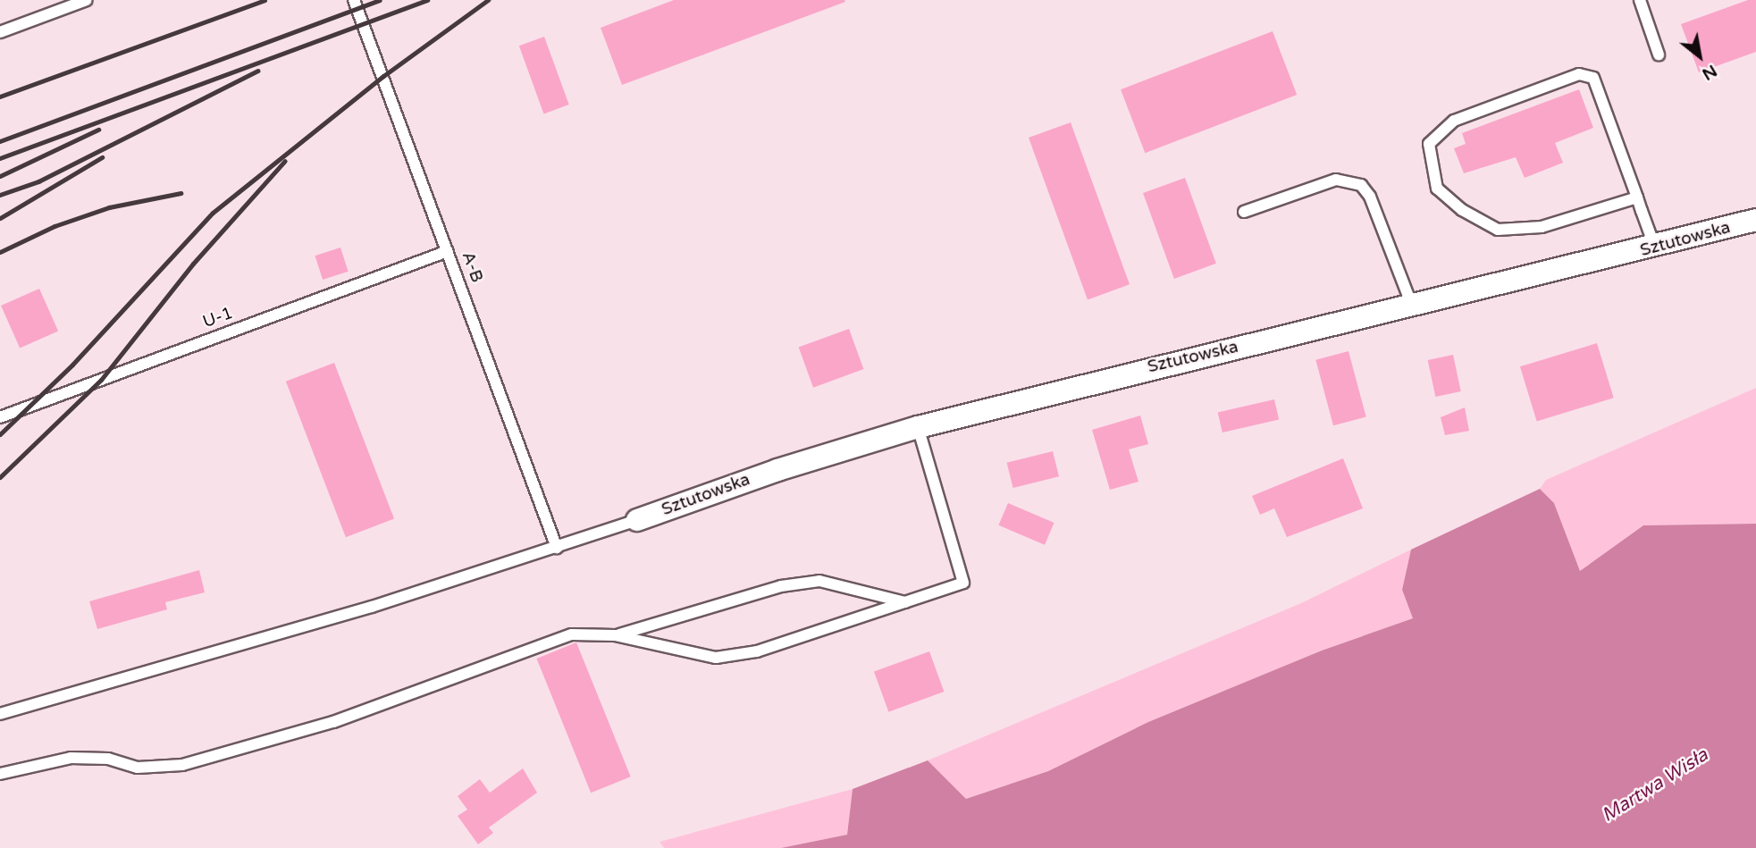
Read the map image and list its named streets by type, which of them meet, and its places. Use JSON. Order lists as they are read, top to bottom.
{
  "streets": {
    "street": ["Sztutowska"],
    "lane": ["A-B", "U-1"]
  },
  "crossings": [
    ["A-B", "U-1"]
  ],
  "water": ["Martwa Wisła"],
  "north": "bottom right"
}
